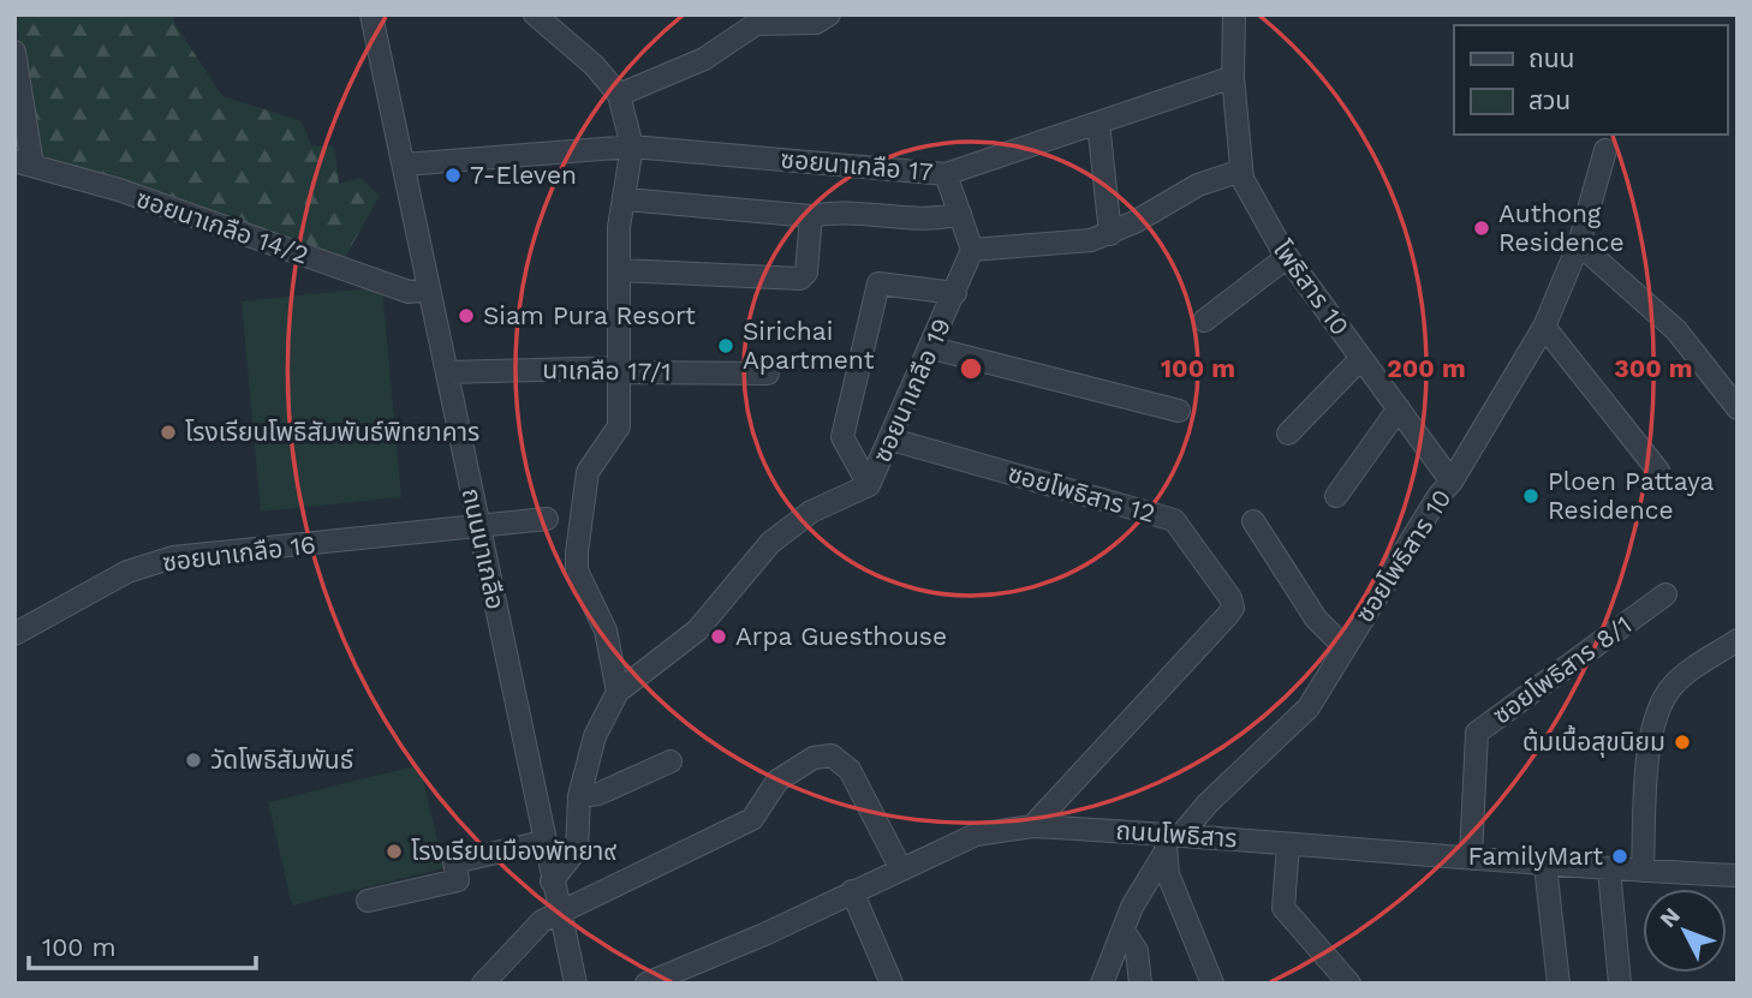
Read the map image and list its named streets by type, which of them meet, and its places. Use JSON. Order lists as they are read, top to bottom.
{
  "streets": {
    "street": [
      "ซอยนาเกลือ 17",
      "ซอยนาเกลือ 14/2",
      "โพธิสาร 10",
      "นาเกลือ 17/1",
      "ซอยนาเกลือ 19",
      "ซอยโพธิสาร 12",
      "ถนนนาเกลือ",
      "ซอยนาเกลือ 16",
      "ซอยโพธิสาร 10",
      "ซอยโพธิสาร 8/1",
      "ถนนโพธิสาร"
    ]
  },
  "crossings": [
    ["ซอยนาเกลือ 17", "โพธิสาร 10"],
    ["ซอยนาเกลือ 17", "ถนนนาเกลือ"],
    ["ซอยนาเกลือ 14/2", "ถนนนาเกลือ"],
    ["โพธิสาร 10", "ซอยโพธิสาร 10"],
    ["นาเกลือ 17/1", "ถนนนาเกลือ"],
    ["ซอยนาเกลือ 19", "ซอยโพธิสาร 12"],
    ["ซอยนาเกลือ 19", "ถนนนาเกลือ"],
    ["ซอยโพธิสาร 12", "ถนนโพธิสาร"],
    ["ถนนนาเกลือ", "ซอยนาเกลือ 16"],
    ["ซอยโพธิสาร 10", "ถนนโพธิสาร"],
    ["ซอยโพธิสาร 8/1", "ถนนโพธิสาร"]
  ],
  "places": [
    "7-Eleven",
    "Authong Residence",
    "Siam Pura Resort",
    "Sirichai Apartment",
    "โรงเรียนโพธิสัมพันธ์พิทยาคาร",
    "Ploen Pattaya Residence",
    "Arpa Guesthouse",
    "ต้มเนื้อสุขนิยม",
    "วัดโพธิสัมพันธ์",
    "โรงเรียนเมืองพัทยา๙",
    "FamilyMart"
  ],
  "legend": ["ถนน", "สวน"],
  "scale_bar": "100 m",
  "north": "top left",
  "rings": ["100 m", "200 m", "300 m"]
}
